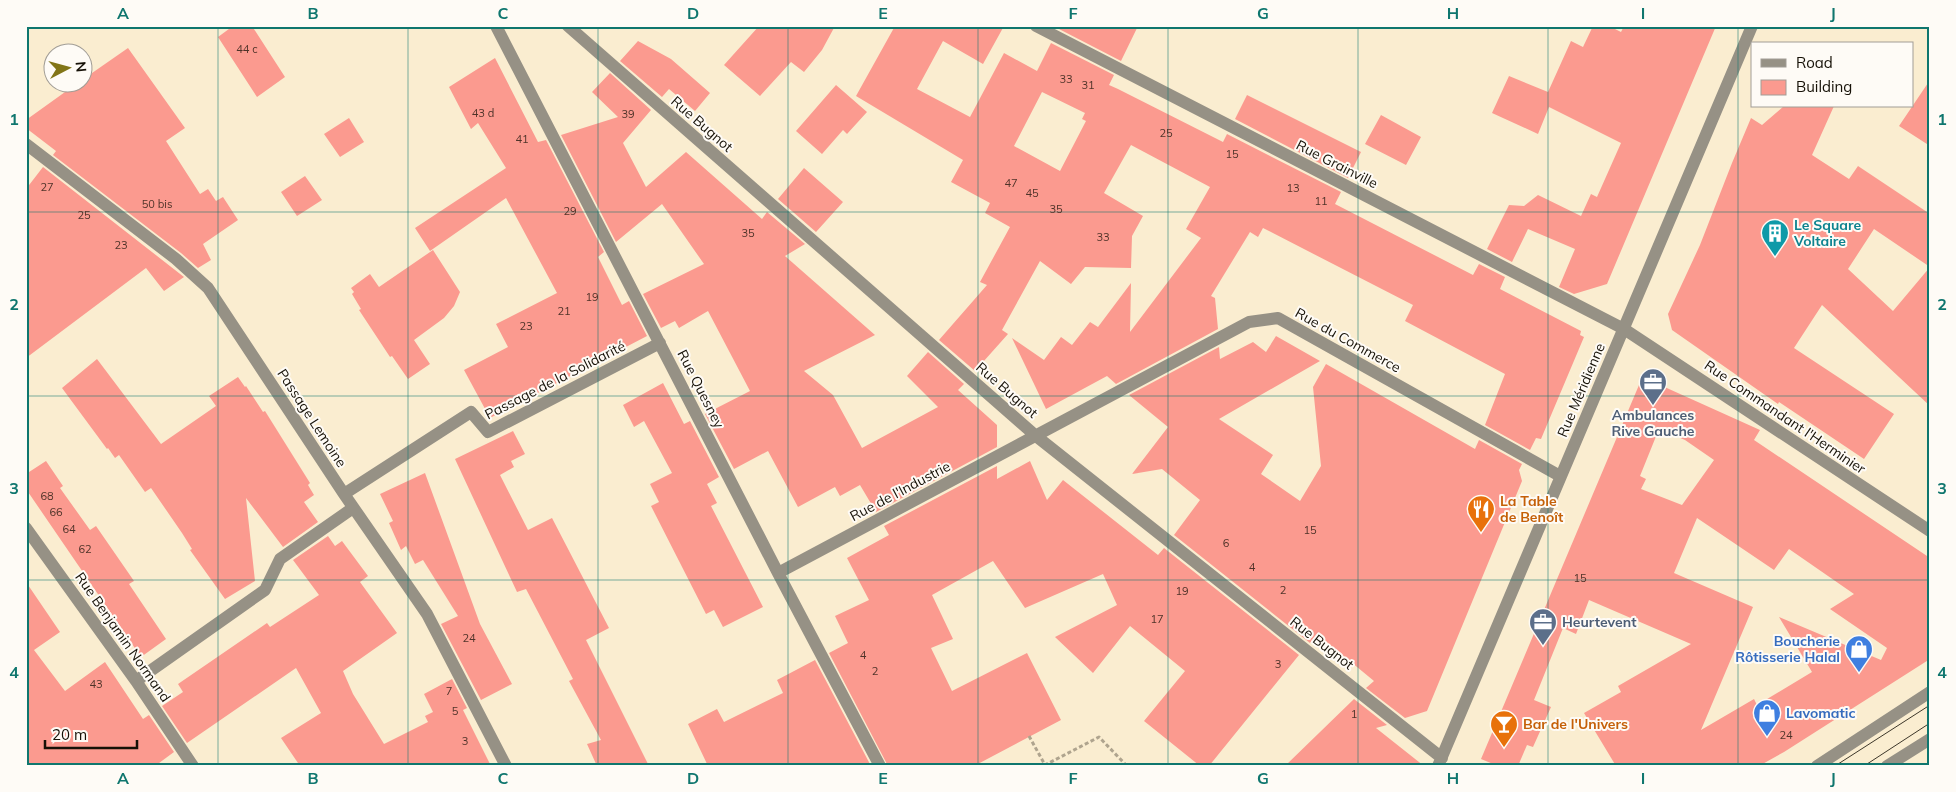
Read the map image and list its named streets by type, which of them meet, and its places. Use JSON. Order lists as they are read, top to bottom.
{
  "streets": {
    "street": [
      "Rue Bugnot",
      "Rue Grainville",
      "Rue du Commerce",
      "Passage de la Solidarité",
      "Rue Quesney",
      "Rue Méridienne",
      "Rue Commandant l'Herminier",
      "Passage Lemoine",
      "Rue de l'Industrie",
      "Rue Benjamin Normand"
    ]
  },
  "crossings": [
    ["Rue Bugnot", "Rue du Commerce"],
    ["Rue Bugnot", "Rue Méridienne"],
    ["Rue Bugnot", "Rue de l'Industrie"],
    ["Rue Grainville", "Rue Méridienne"],
    ["Rue Grainville", "Rue Commandant l'Herminier"],
    ["Rue du Commerce", "Rue Méridienne"],
    ["Rue du Commerce", "Rue de l'Industrie"],
    ["Passage de la Solidarité", "Rue Quesney"],
    ["Passage de la Solidarité", "Passage Lemoine"],
    ["Rue Quesney", "Rue de l'Industrie"],
    ["Rue Méridienne", "Rue Commandant l'Herminier"]
  ],
  "places": {
    "building": ["Le Square Voltaire"],
    "office": ["Ambulances Rive Gauche", "Heurtevent"],
    "restaurant": ["La Table de Benoît"],
    "shop": ["Boucherie Rôtisserie Halal", "Lavomatic"],
    "bar": ["Bar de l'Univers"]
  },
  "house_numbers": [
    "44 c",
    "33",
    "31",
    "43 d",
    "39",
    "25",
    "41",
    "15",
    "47",
    "27",
    "13",
    "45",
    "11",
    "50 bis",
    "35",
    "29",
    "25",
    "35",
    "33",
    "23",
    "19",
    "21",
    "23",
    "68",
    "66",
    "64",
    "15",
    "6",
    "62",
    "4",
    "15",
    "2",
    "19",
    "17",
    "24",
    "4",
    "3",
    "2",
    "43",
    "7",
    "5",
    "1",
    "24",
    "3"
  ],
  "legend": ["Road", "Building"],
  "scale_bar": "20 m",
  "north": "right",
  "grid": {
    "columns": [
      "A",
      "B",
      "C",
      "D",
      "E",
      "F",
      "G",
      "H",
      "I",
      "J"
    ],
    "rows": [
      "1",
      "2",
      "3",
      "4"
    ]
  }
}
